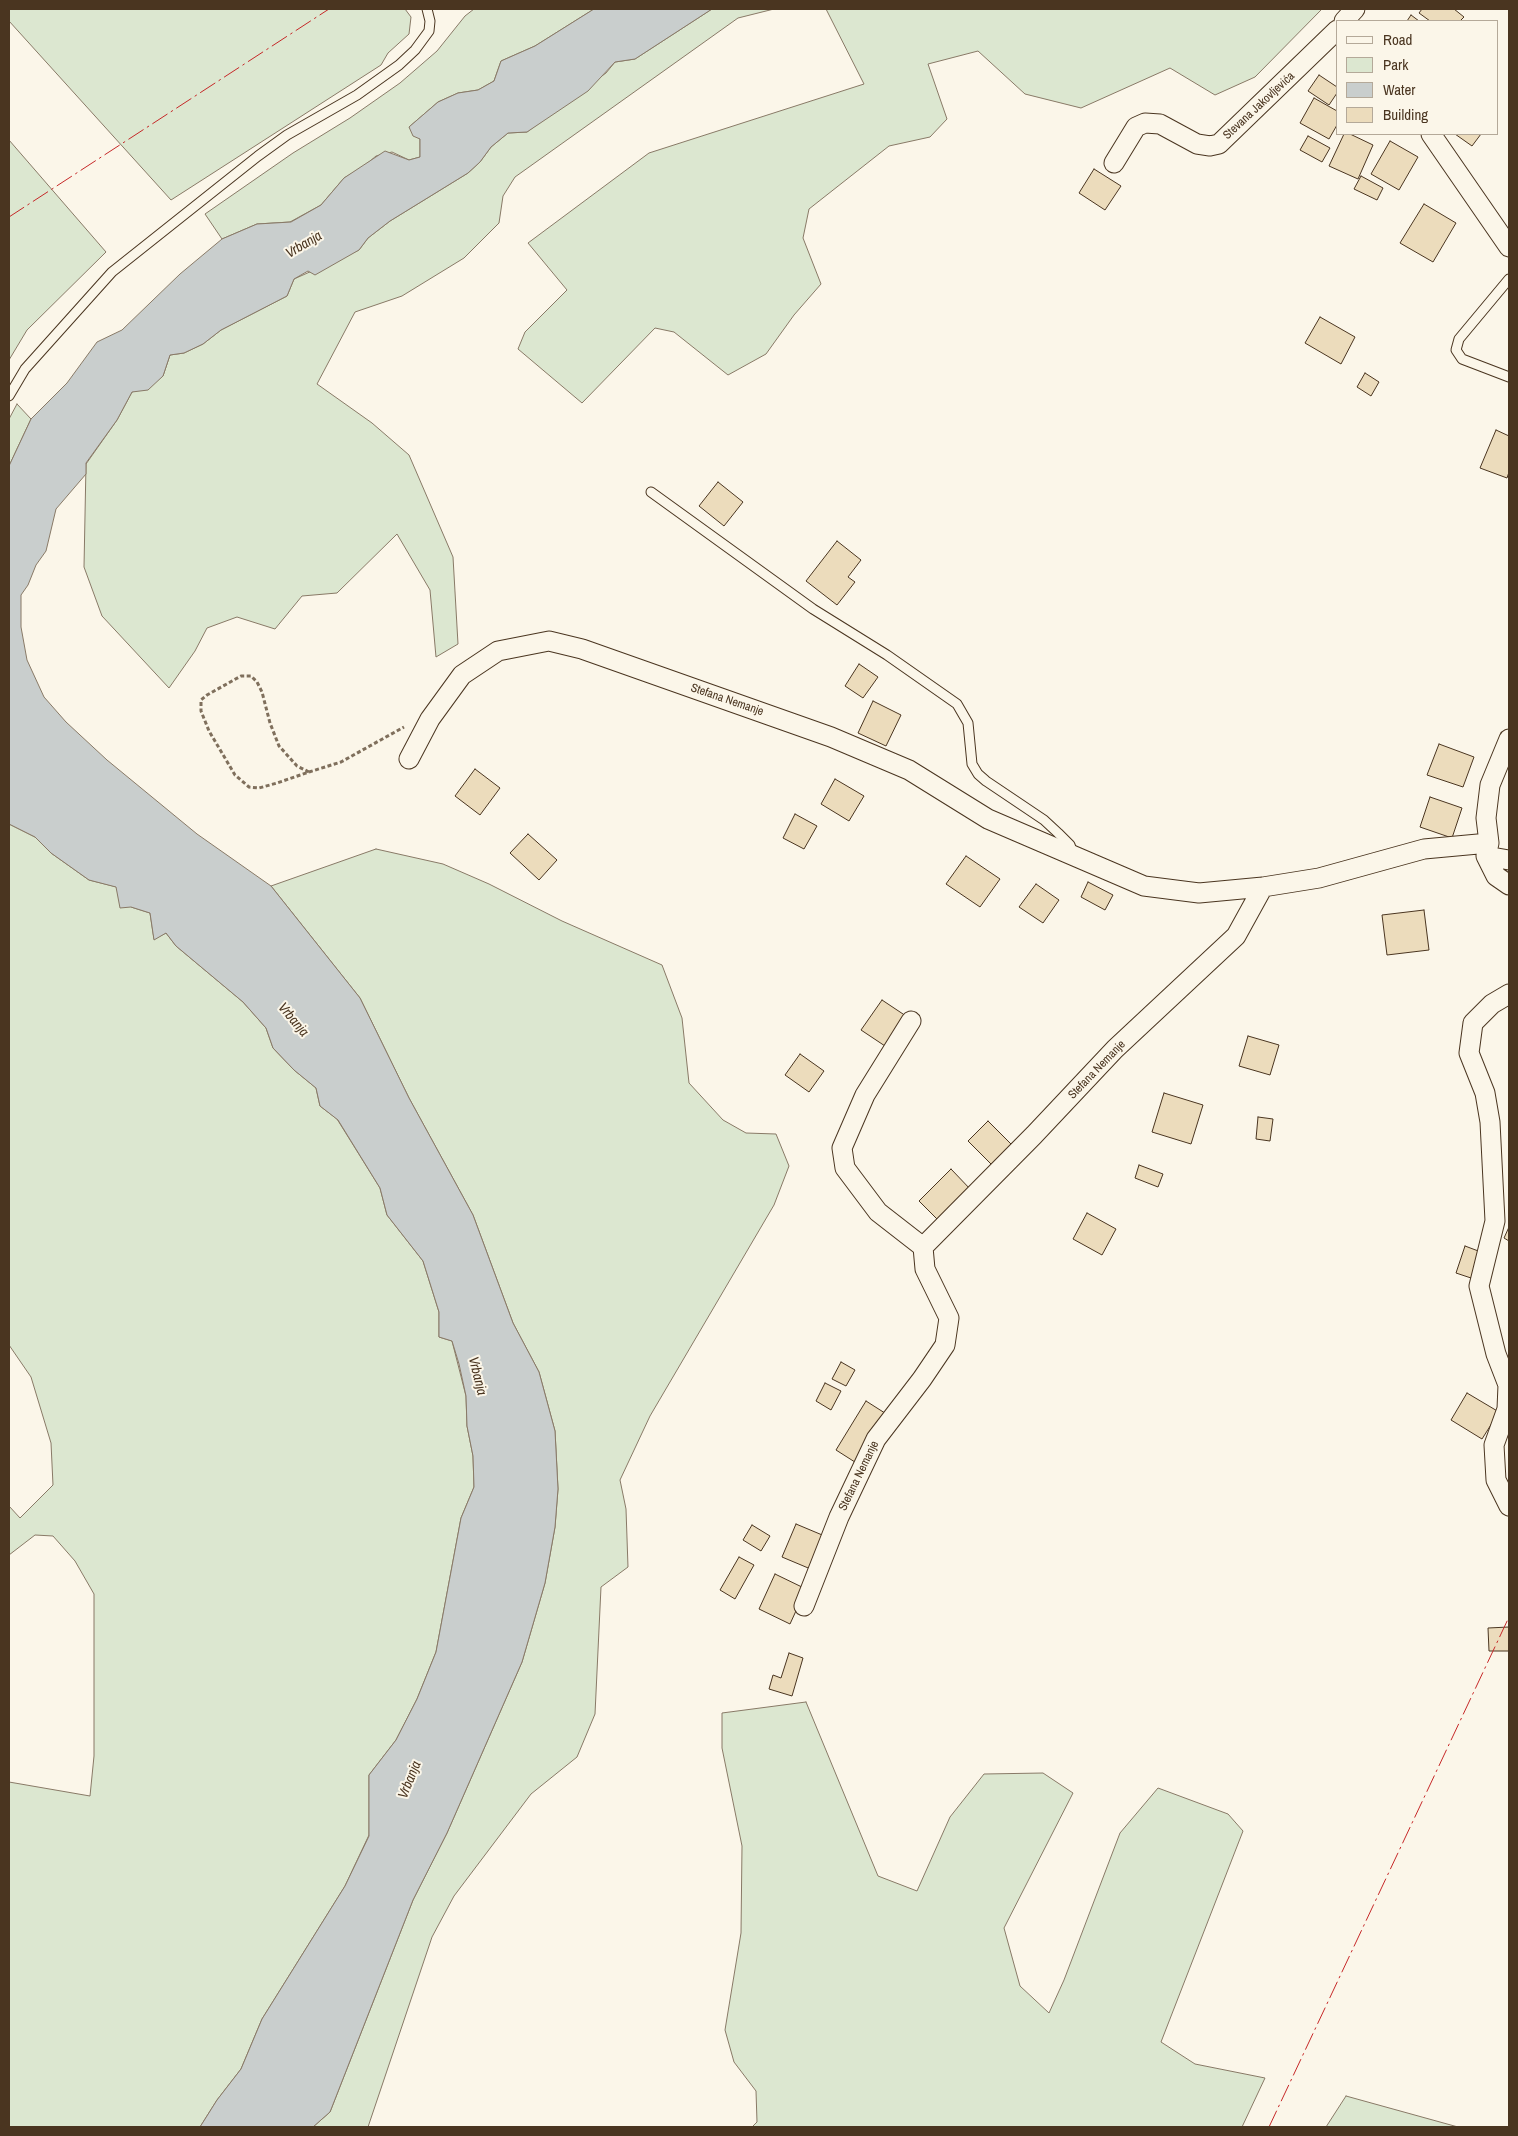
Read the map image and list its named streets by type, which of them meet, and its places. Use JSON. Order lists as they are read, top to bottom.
{
  "streets": {
    "street": ["Stevana Jakovljevića", "Stefana Nemanje"]
  },
  "water": ["Vrbanja"],
  "legend": [
    "Road",
    "Park",
    "Water",
    "Building"
  ]
}
